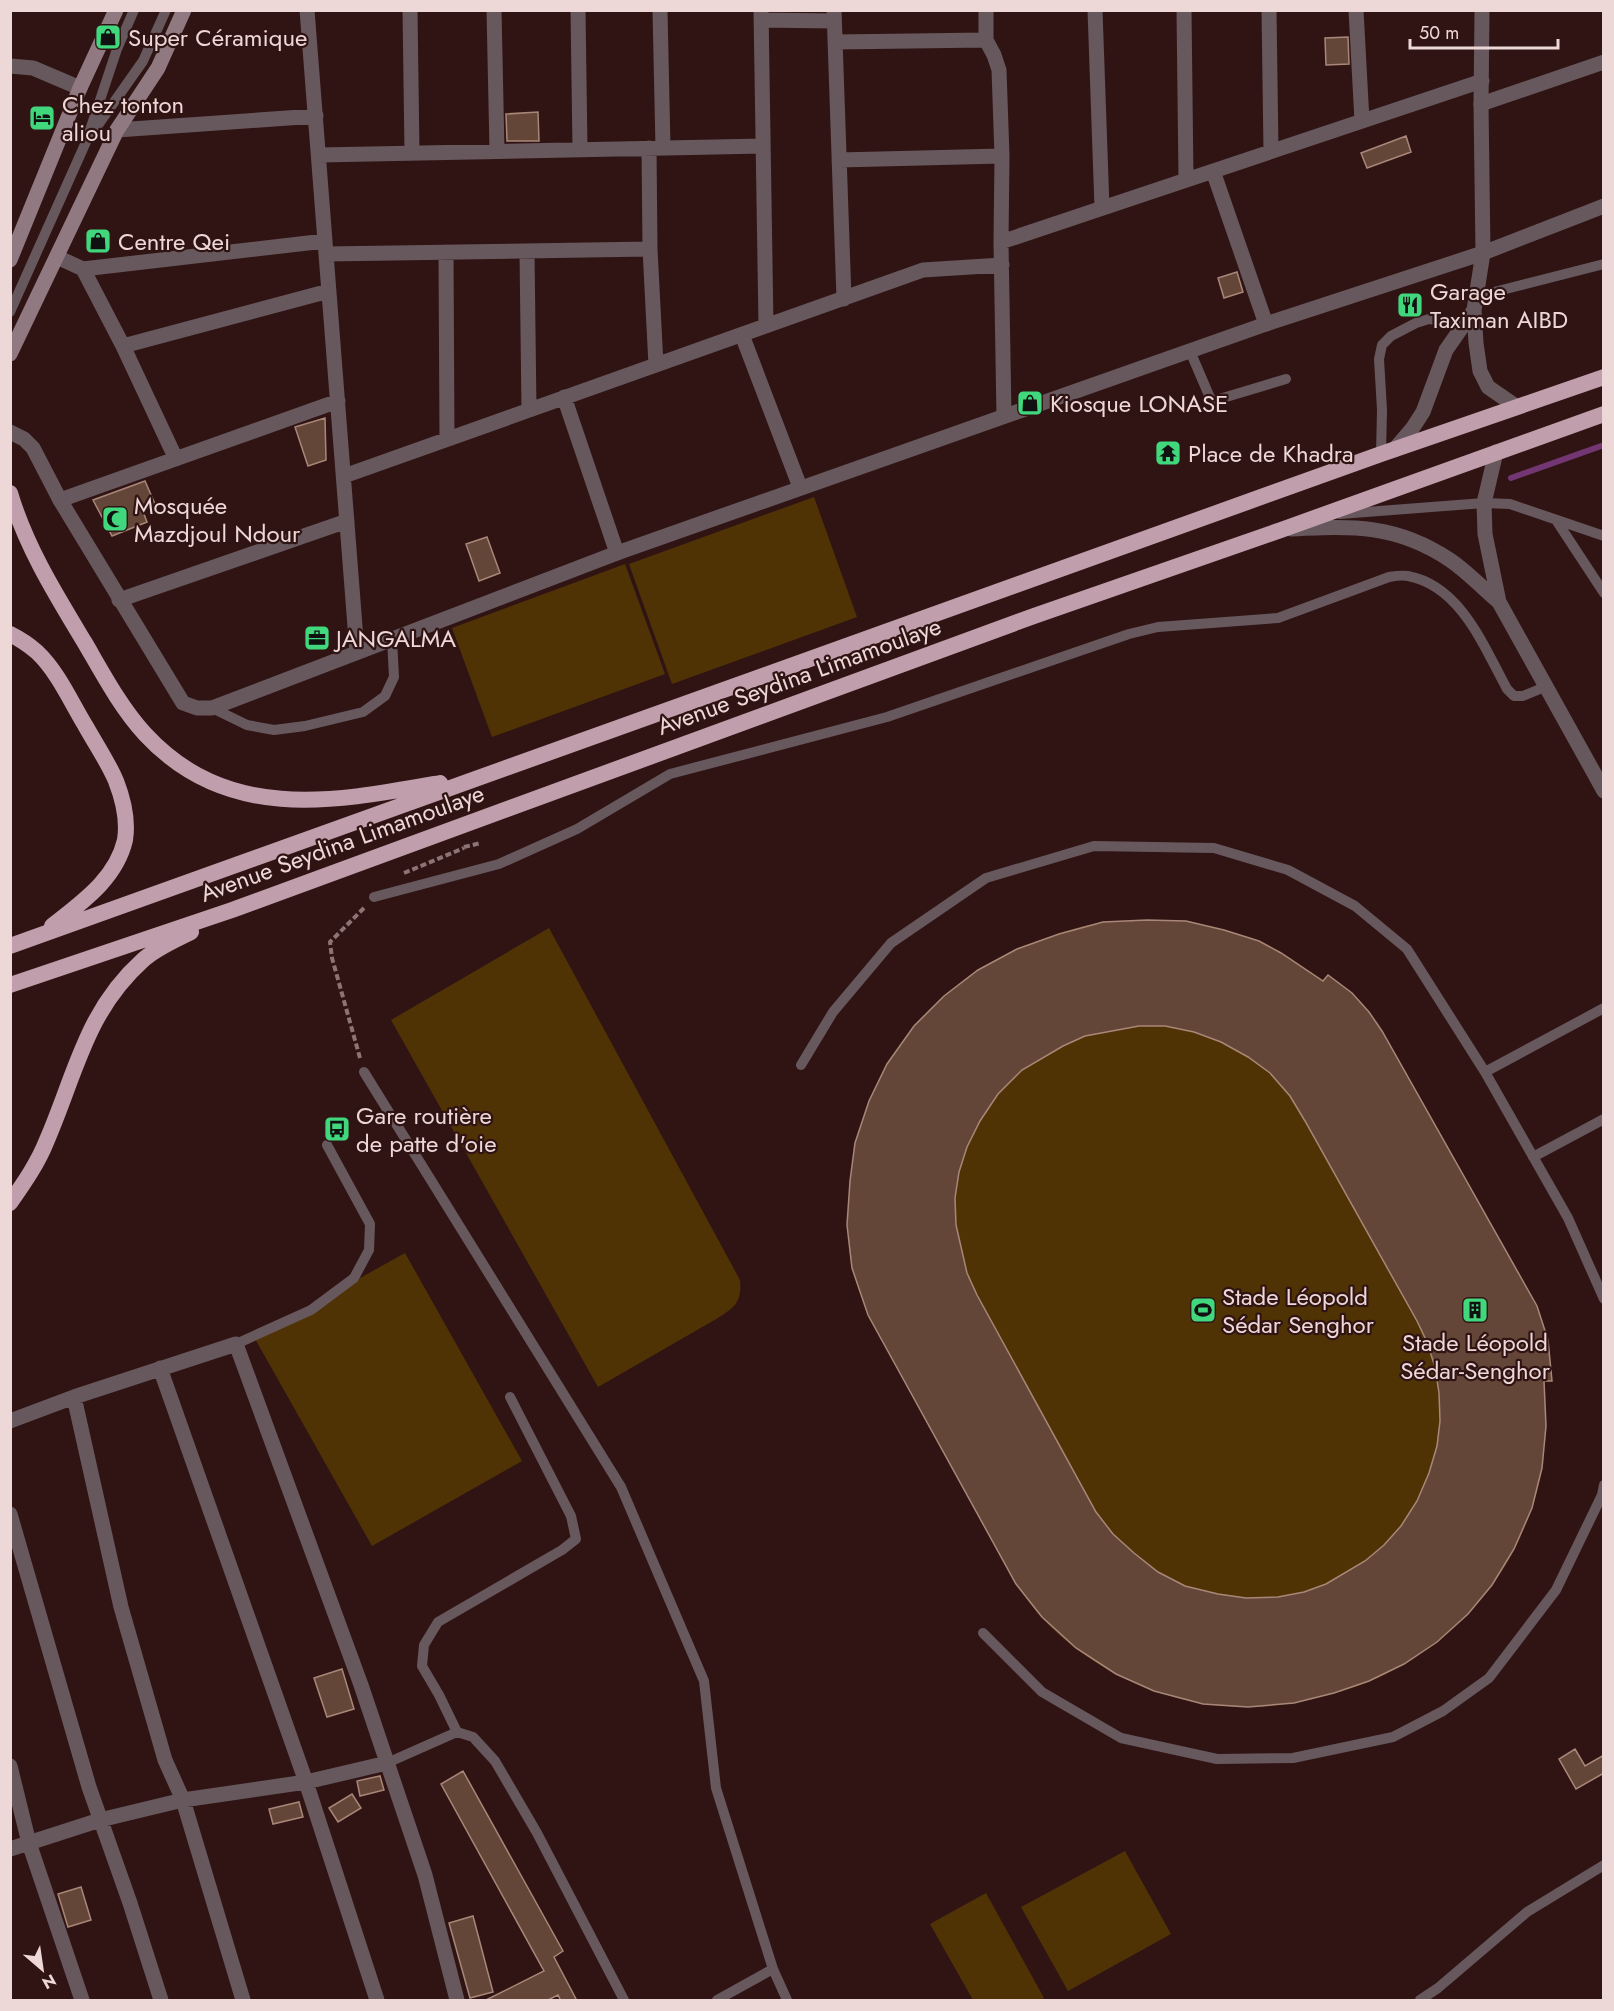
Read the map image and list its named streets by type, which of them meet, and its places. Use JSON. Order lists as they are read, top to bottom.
{
  "streets": {
    "highway": ["Avenue Seydina Limamoulaye"]
  },
  "places": {
    "shop": ["Super Céramique", "Centre Qei", "Kiosque LONASE"],
    "hotel": ["Chez tonton aliou"],
    "restaurant": ["Garage Taximan AIBD"],
    "temple": ["Place de Khadra"],
    "mosque": ["Mosquée Mazdjoul Ndour"],
    "office": ["JANGALMA"],
    "bus stop": ["Gare routière de patte d'oie"],
    "sports": ["Stade Léopold Sédar Senghor"],
    "building": ["Stade Léopold Sédar-Senghor"]
  },
  "scale_bar": "50 m",
  "north": "bottom right"
}
